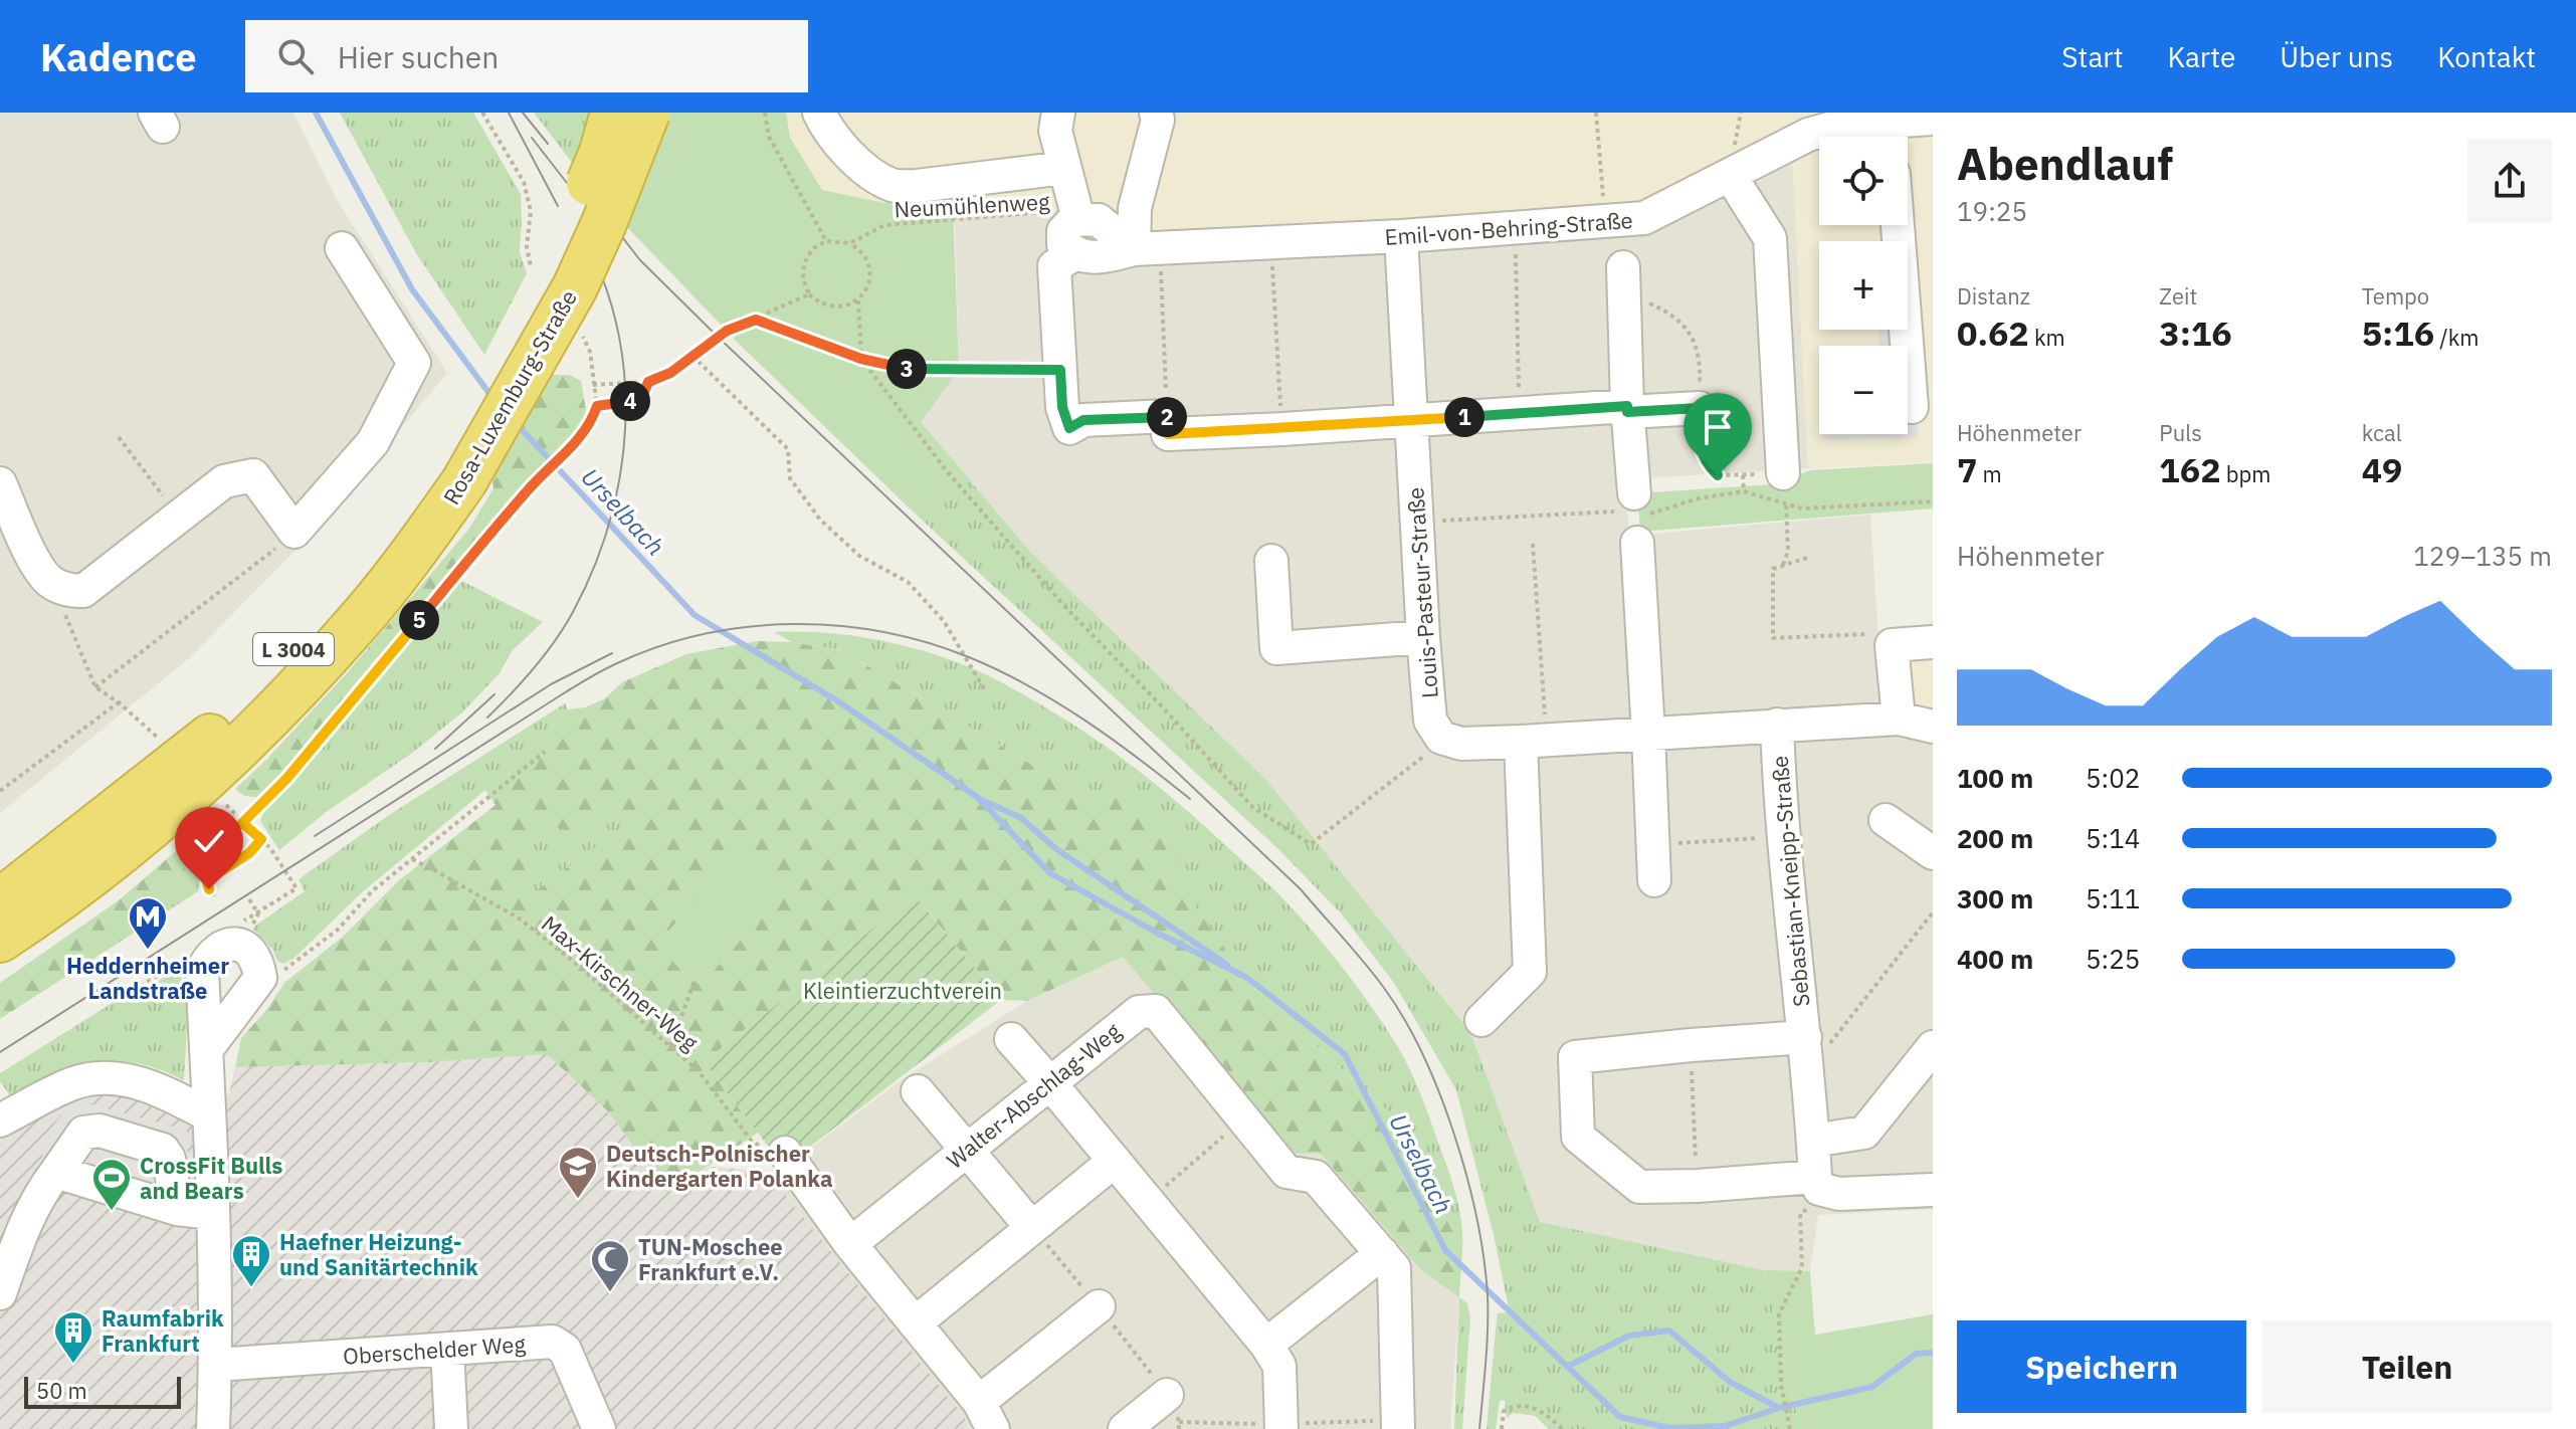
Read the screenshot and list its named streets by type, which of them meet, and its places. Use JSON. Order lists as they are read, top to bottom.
{
  "streets": {
    "highway": ["Rosa-Luxemburg-Straße", "L 3004"],
    "street": [
      "Emil-von-Behring-Straße",
      "Louis-Pasteur-Straße",
      "Sebastian-Kneipp-Straße",
      "Walter-Abschlag-Weg",
      "Oberschelder Weg"
    ],
    "path": ["Neumühlenweg", "Max-Kirschner-Weg"]
  },
  "crossings": [
    ["Emil-von-Behring-Straße", "Louis-Pasteur-Straße"],
    ["Louis-Pasteur-Straße", "Sebastian-Kneipp-Straße"]
  ],
  "water": ["Urselbach"],
  "parks": ["Kleintierzuchtverein"],
  "places": {
    "metro station": ["Heddernheimer Landstraße"],
    "school or university": ["Deutsch-Polnischer Kindergarten Polanka"],
    "sports": ["CrossFit Bulls and Bears"],
    "building": ["Haefner Heizung- und Sanitärtechnik", "Raumfabrik Frankfurt"],
    "mosque": ["TUN-Moschee Frankfurt e.V."]
  },
  "scale_bar": "50 m",
  "page": {
    "header": "Kadence",
    "search": "Hier suchen",
    "nav": [
      "Start",
      "Karte",
      "Über uns",
      "Kontakt"
    ],
    "heading": ["Abendlauf", "19:25"],
    "map_buttons": ["+", "−"],
    "stats": [
      ["Distanz", "0.62 km"],
      ["Zeit", "3:16"],
      ["Tempo", "5:16 /km"],
      ["Höhenmeter", "7 m"],
      ["Puls", "162 bpm"],
      ["kcal", "49"]
    ],
    "pins": [
      "3",
      "4",
      "1",
      "2",
      "5"
    ],
    "chart": ["Höhenmeter", "129–135 m"],
    "list": [
      {
        "name": "100 m",
        "note": "5:02"
      },
      {
        "name": "200 m",
        "note": "5:14"
      },
      {
        "name": "300 m",
        "note": "5:11"
      },
      {
        "name": "400 m",
        "note": "5:25"
      }
    ],
    "buttons": ["Speichern", "Teilen"],
    "scale": "50 m"
  }
}
